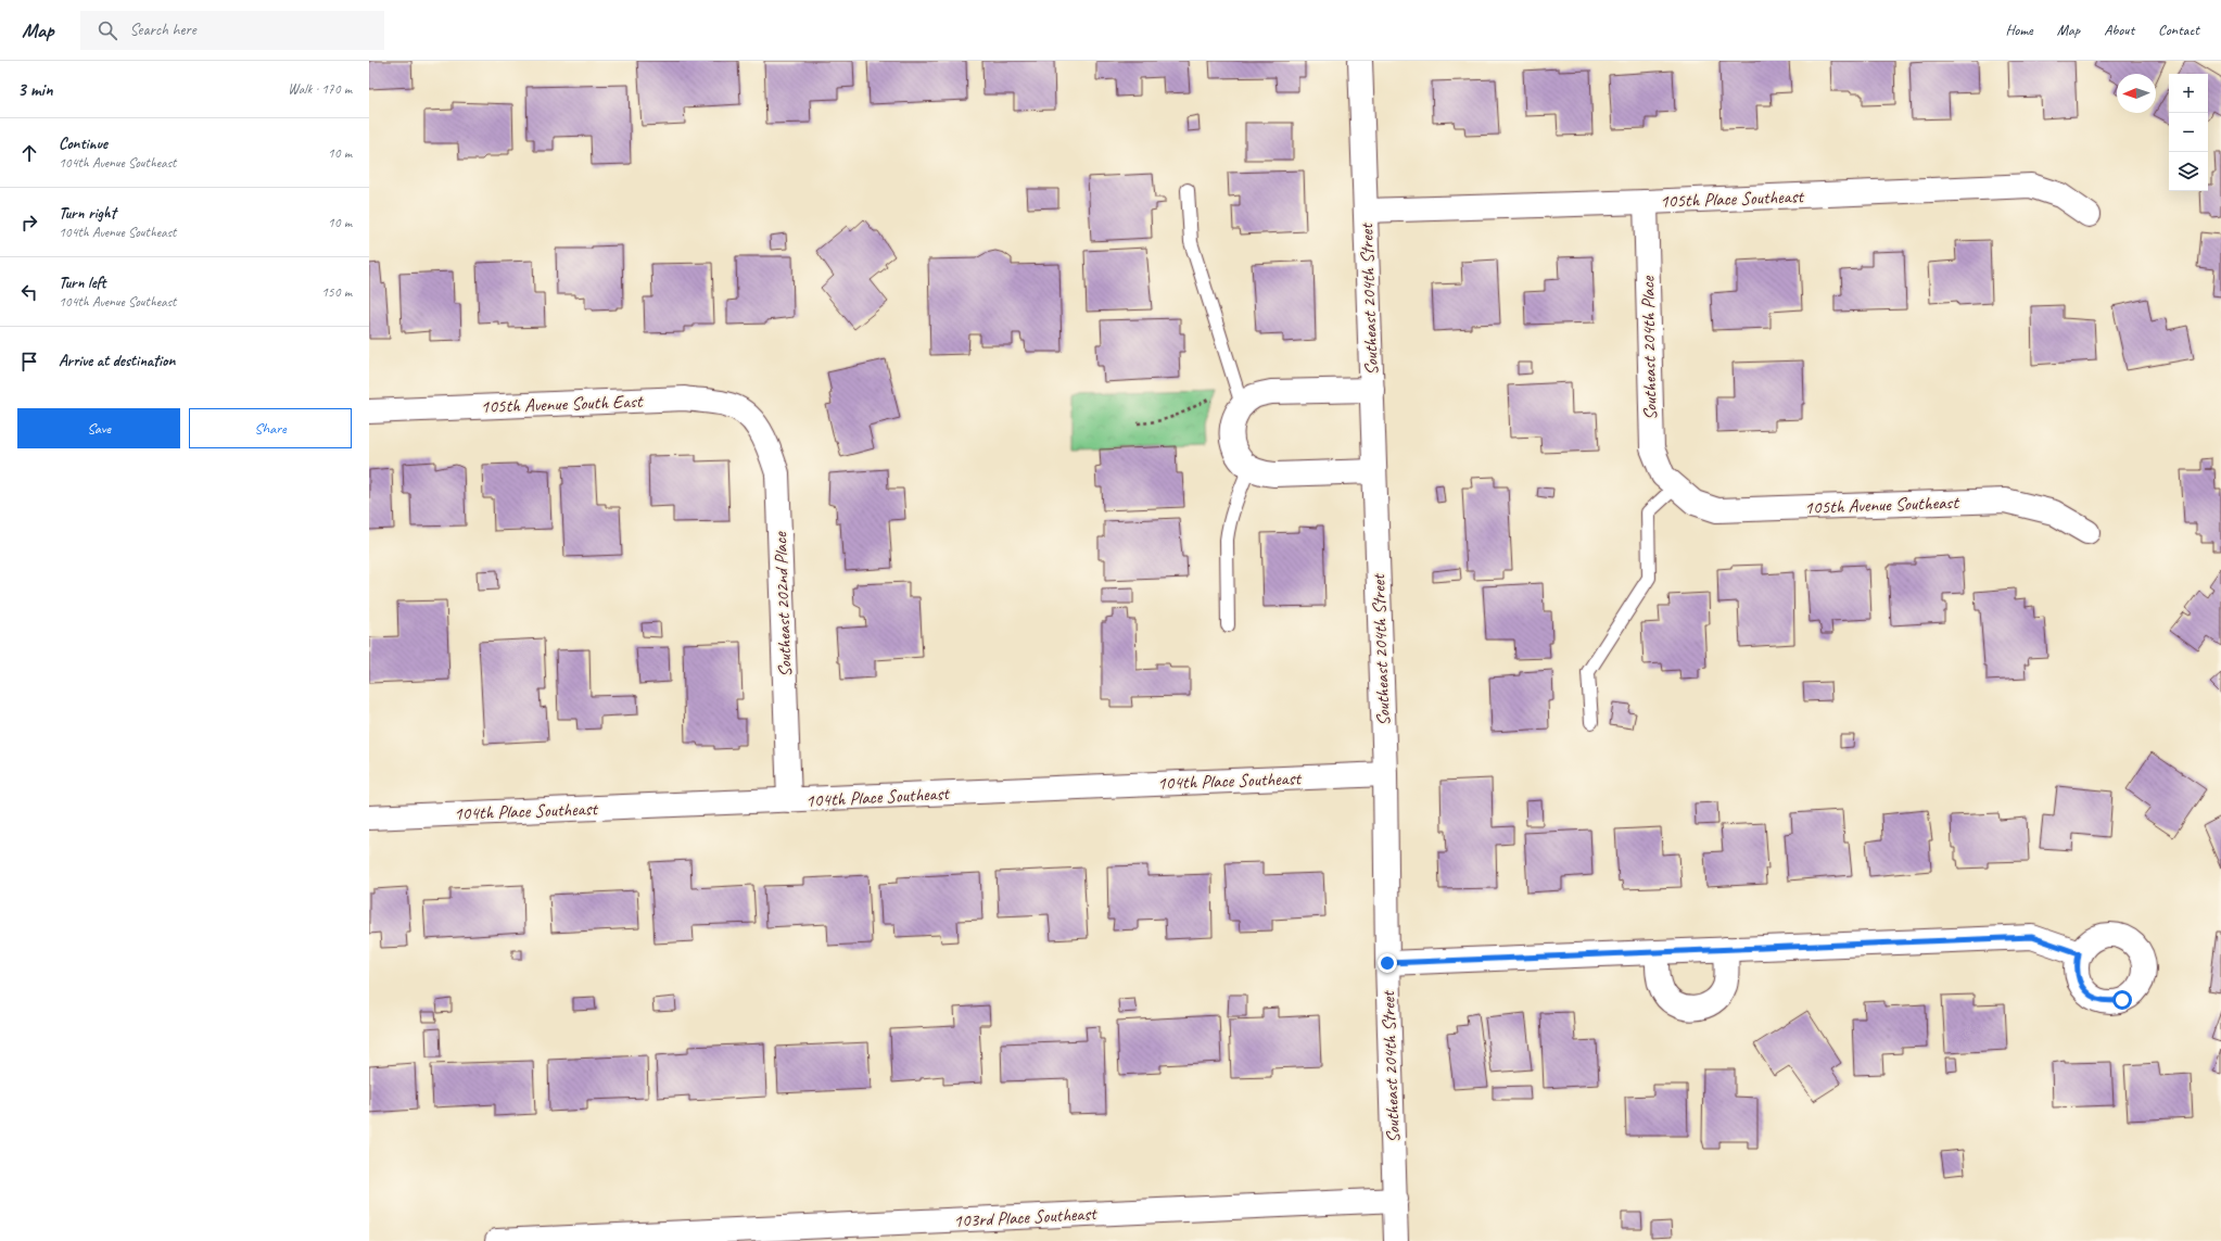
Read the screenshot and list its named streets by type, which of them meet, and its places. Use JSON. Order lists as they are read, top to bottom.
{
  "streets": {
    "street": [
      "105th Place Southeast",
      "Southeast 204th Street",
      "Southeast 204th Place",
      "105th Avenue South East",
      "105th Avenue Southeast",
      "Southeast 202nd Place",
      "104th Place Southeast",
      "103rd Place Southeast"
    ]
  },
  "crossings": [
    ["105th Place Southeast", "Southeast 204th Street"],
    ["105th Place Southeast", "Southeast 204th Place"],
    ["Southeast 204th Street", "104th Place Southeast"],
    ["Southeast 204th Street", "103rd Place Southeast"],
    ["Southeast 204th Place", "105th Avenue Southeast"],
    ["105th Avenue South East", "Southeast 202nd Place"],
    ["Southeast 202nd Place", "104th Place Southeast"]
  ],
  "north": "left",
  "page": {
    "header": "Map",
    "search": "Search here",
    "nav": [
      "Home",
      "Map",
      "About",
      "Contact"
    ],
    "heading": ["3 min", "Walk · 170 m"],
    "map_buttons": ["+", "−"],
    "list": [
      ["Continue", "104th Avenue Southeast", "10 m"],
      ["Turn right", "104th Avenue Southeast", "10 m"],
      ["Turn left", "104th Avenue Southeast", "150 m"],
      "Arrive at destination"
    ],
    "buttons": ["Save", "Share"]
  }
}
